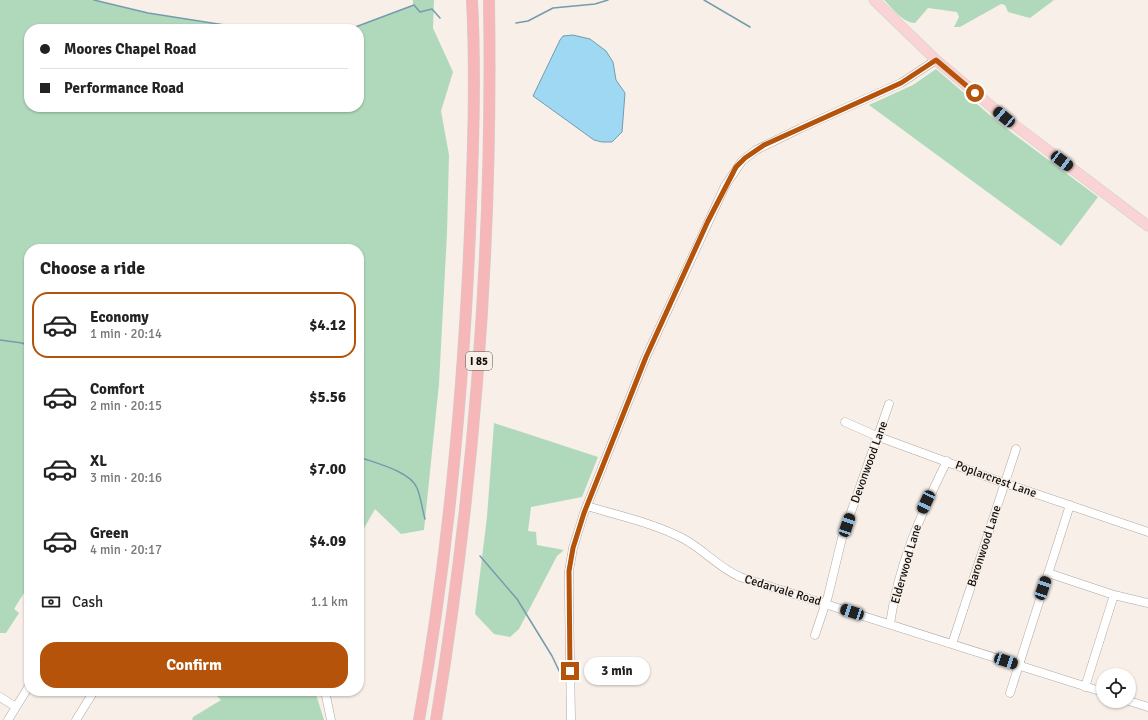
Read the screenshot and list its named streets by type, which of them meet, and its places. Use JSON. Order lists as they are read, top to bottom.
{
  "streets": {
    "highway": ["I 85"],
    "street": [
      "Devonwood Lane",
      "Poplarcrest Lane",
      "Baronwood Lane",
      "Elderwood Lane",
      "Cedarvale Road"
    ]
  },
  "crossings": [
    ["Devonwood Lane", "Poplarcrest Lane"],
    ["Devonwood Lane", "Cedarvale Road"],
    ["Poplarcrest Lane", "Baronwood Lane"],
    ["Poplarcrest Lane", "Elderwood Lane"],
    ["Baronwood Lane", "Cedarvale Road"],
    ["Elderwood Lane", "Cedarvale Road"]
  ],
  "page": {
    "banner": ["Moores Chapel Road", "Performance Road"],
    "heading": "Choose a ride",
    "list": [
      {
        "name": "Economy",
        "note": "1 min · 20:14",
        "value": "$4.12"
      },
      {
        "name": "Comfort",
        "note": "2 min · 20:15",
        "value": "$5.56"
      },
      {
        "name": "XL",
        "note": "3 min · 20:16",
        "value": "$7.00"
      },
      {
        "name": "Green",
        "note": "4 min · 20:17",
        "value": "$4.09"
      }
    ],
    "pay": ["Cash", "1.1 km"],
    "buttons": "Confirm",
    "bubble": "3 min"
  }
}
